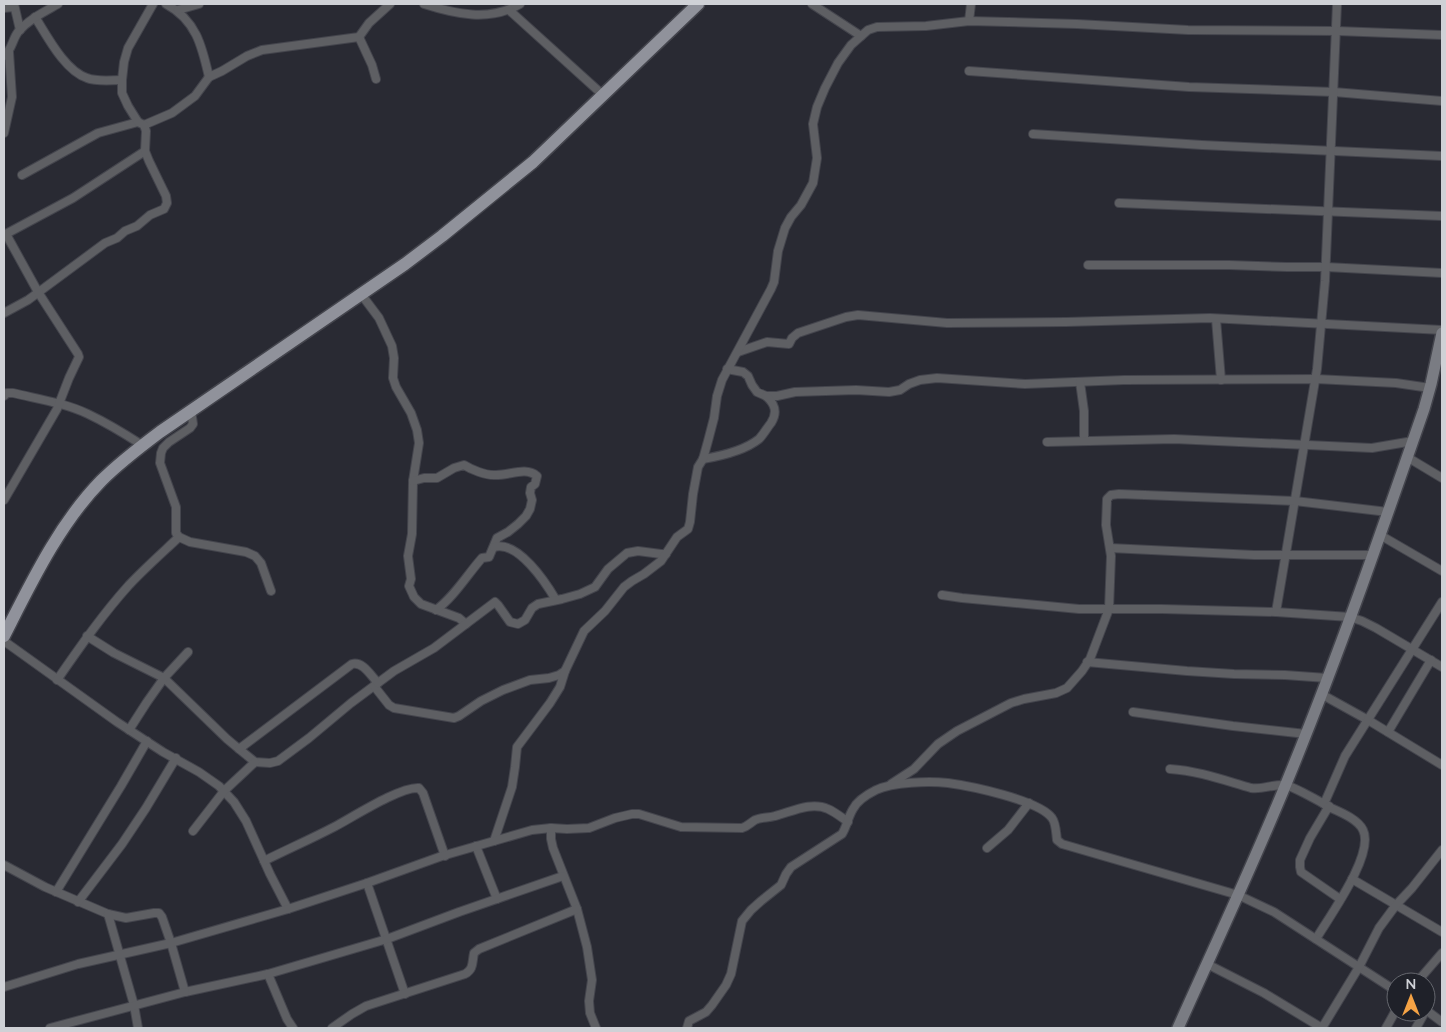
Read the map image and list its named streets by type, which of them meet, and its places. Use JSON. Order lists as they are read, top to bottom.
{
  "north": "top"
}
